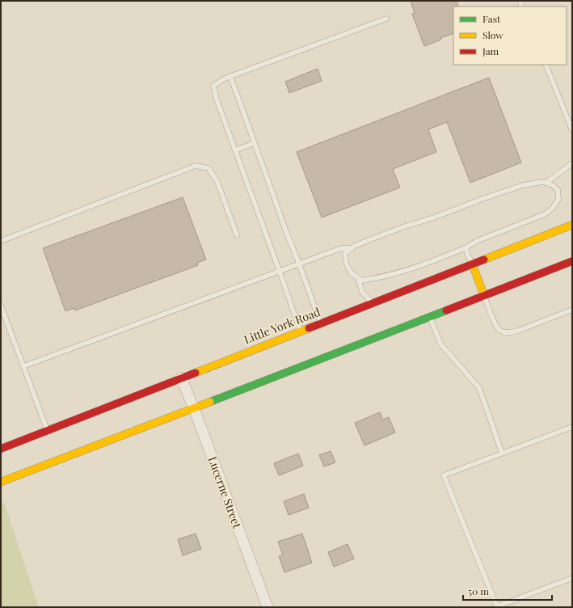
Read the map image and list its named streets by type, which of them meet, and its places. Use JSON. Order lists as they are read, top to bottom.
{
  "streets": {
    "main road": ["Little York Road"],
    "street": ["Lucerne Street"]
  },
  "crossings": [
    ["Little York Road", "Lucerne Street"]
  ],
  "legend": ["Fast", "Slow", "Jam"],
  "scale_bar": "50 m"
}
